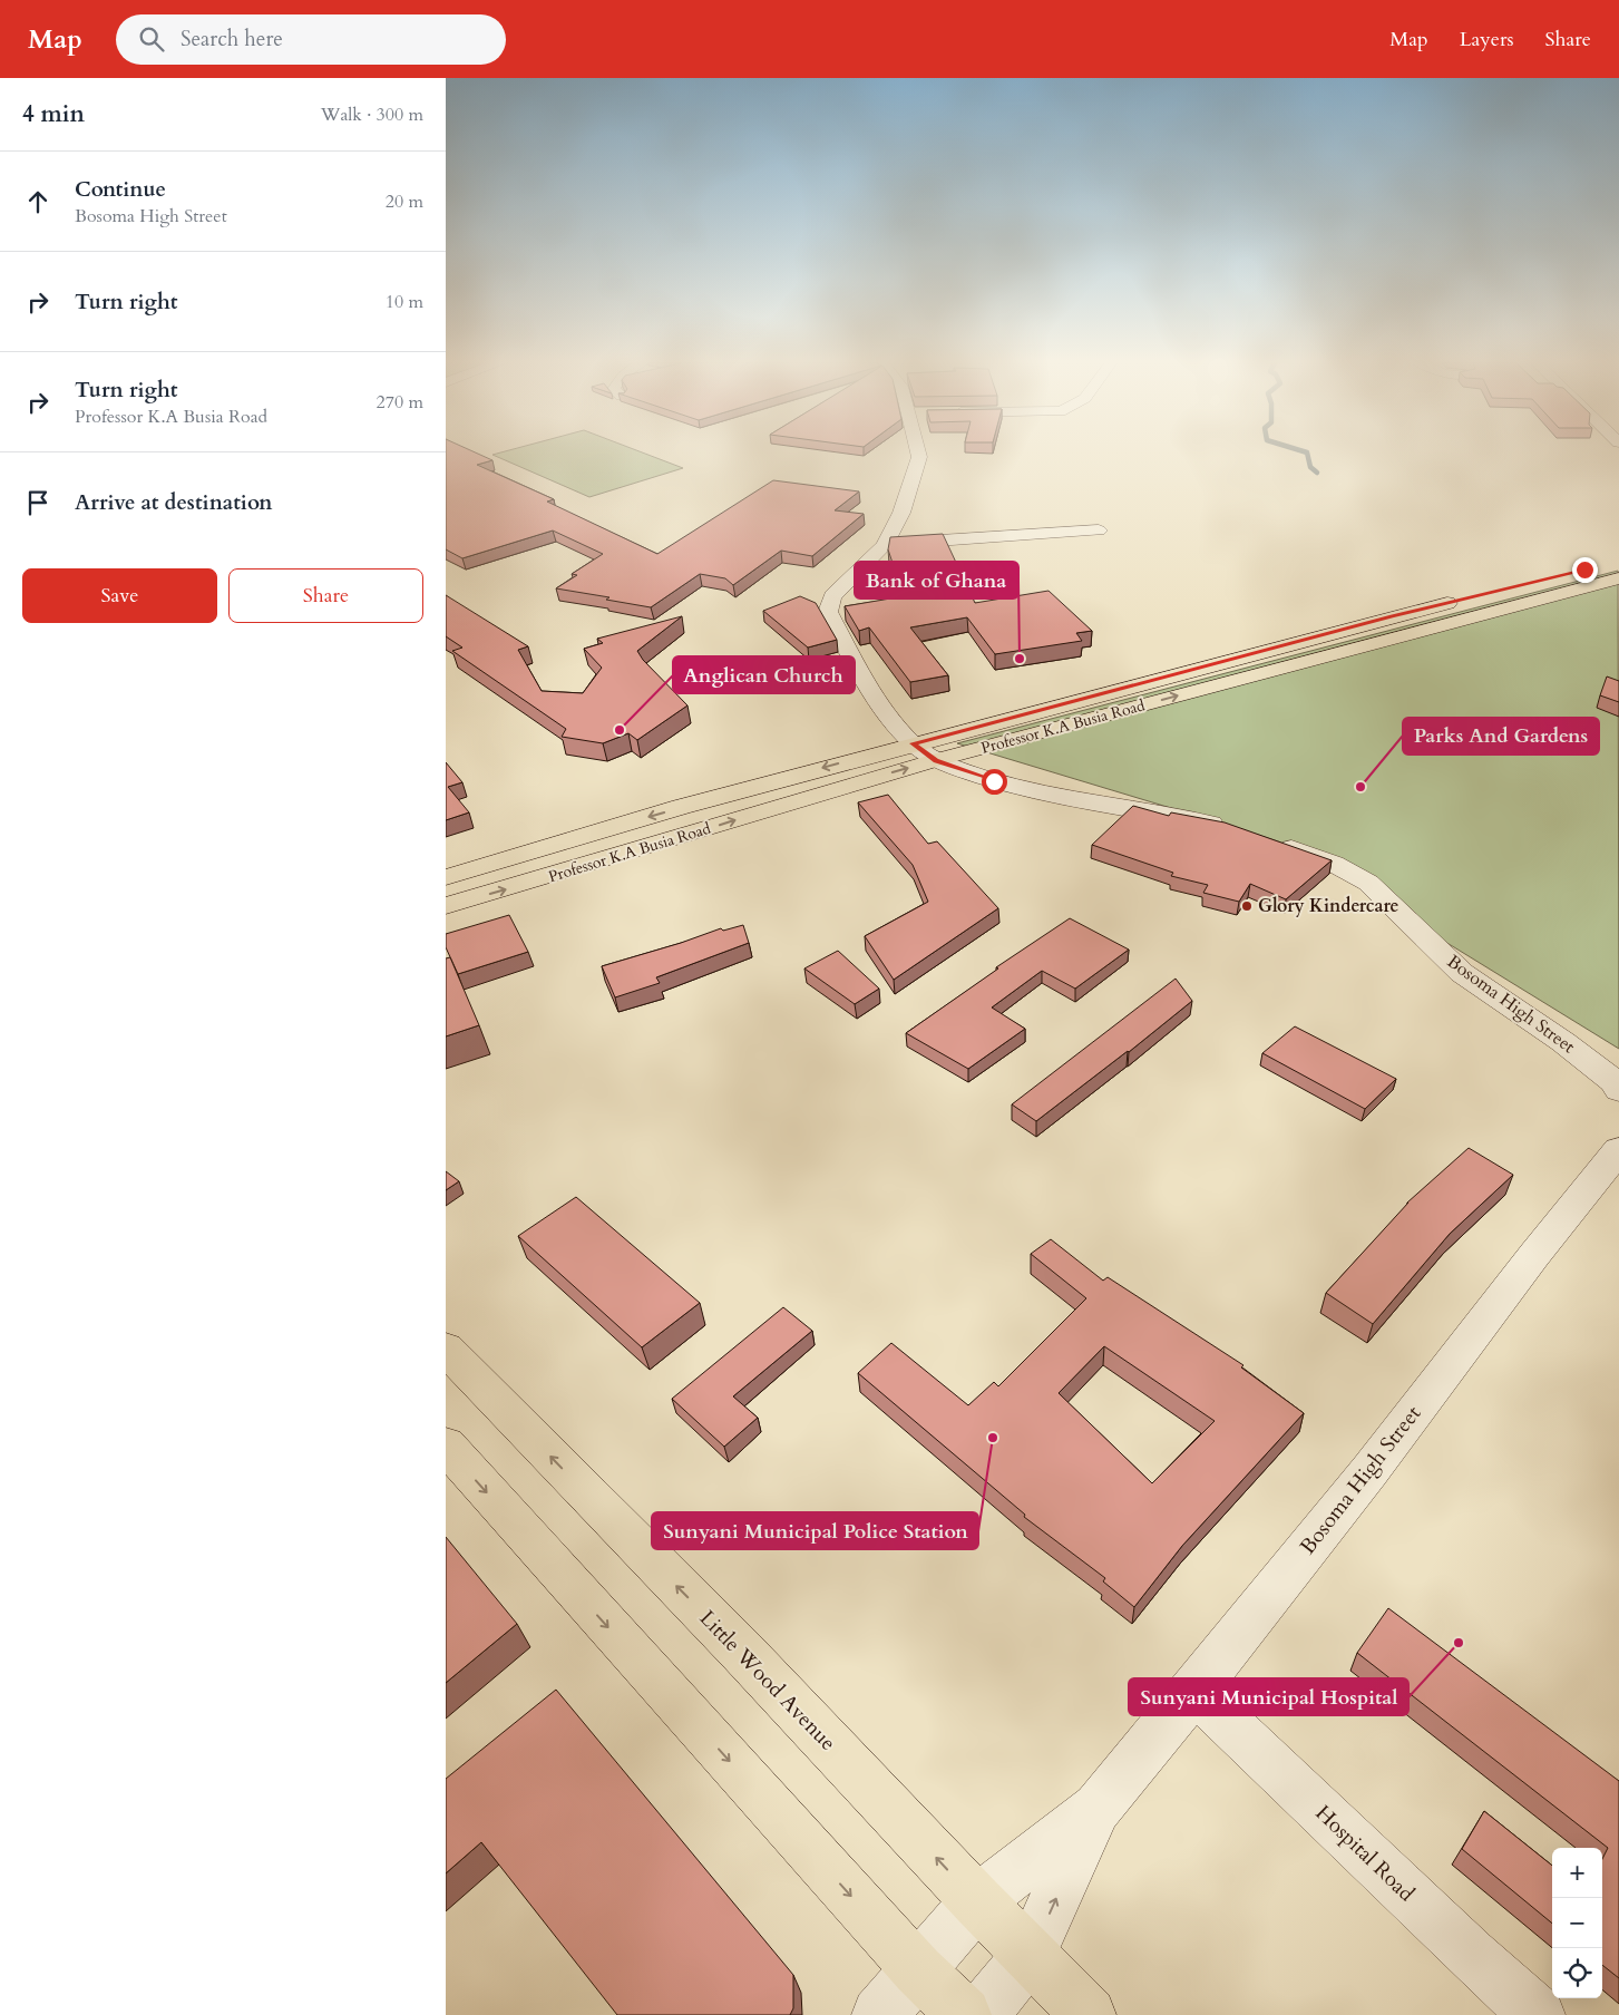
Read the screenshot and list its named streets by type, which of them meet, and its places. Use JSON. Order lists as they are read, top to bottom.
{
  "streets": {
    "main road": ["Professor K.A Busia Road", "Little Wood Avenue"],
    "street": ["Bosoma High Street", "Hospital Road"]
  },
  "crossings": [
    ["Bosoma High Street", "Little Wood Avenue"],
    ["Bosoma High Street", "Hospital Road"]
  ],
  "places": [
    "Bank of Ghana",
    "Anglican Church",
    "Parks And Gardens",
    "Glory Kindercare",
    "Sunyani Municipal Police Station",
    "Sunyani Municipal Hospital"
  ],
  "page": {
    "header": "Map",
    "search": "Search here",
    "nav": ["Map", "Layers", "Share"],
    "heading": ["4 min", "Walk · 300 m"],
    "list": [
      ["Continue", "Bosoma High Street", "20 m"],
      ["Turn right", "10 m"],
      ["Turn right", "Professor K.A Busia Road", "270 m"],
      "Arrive at destination"
    ],
    "buttons": ["Save", "Share"],
    "map_buttons": ["+", "−"]
  }
}
